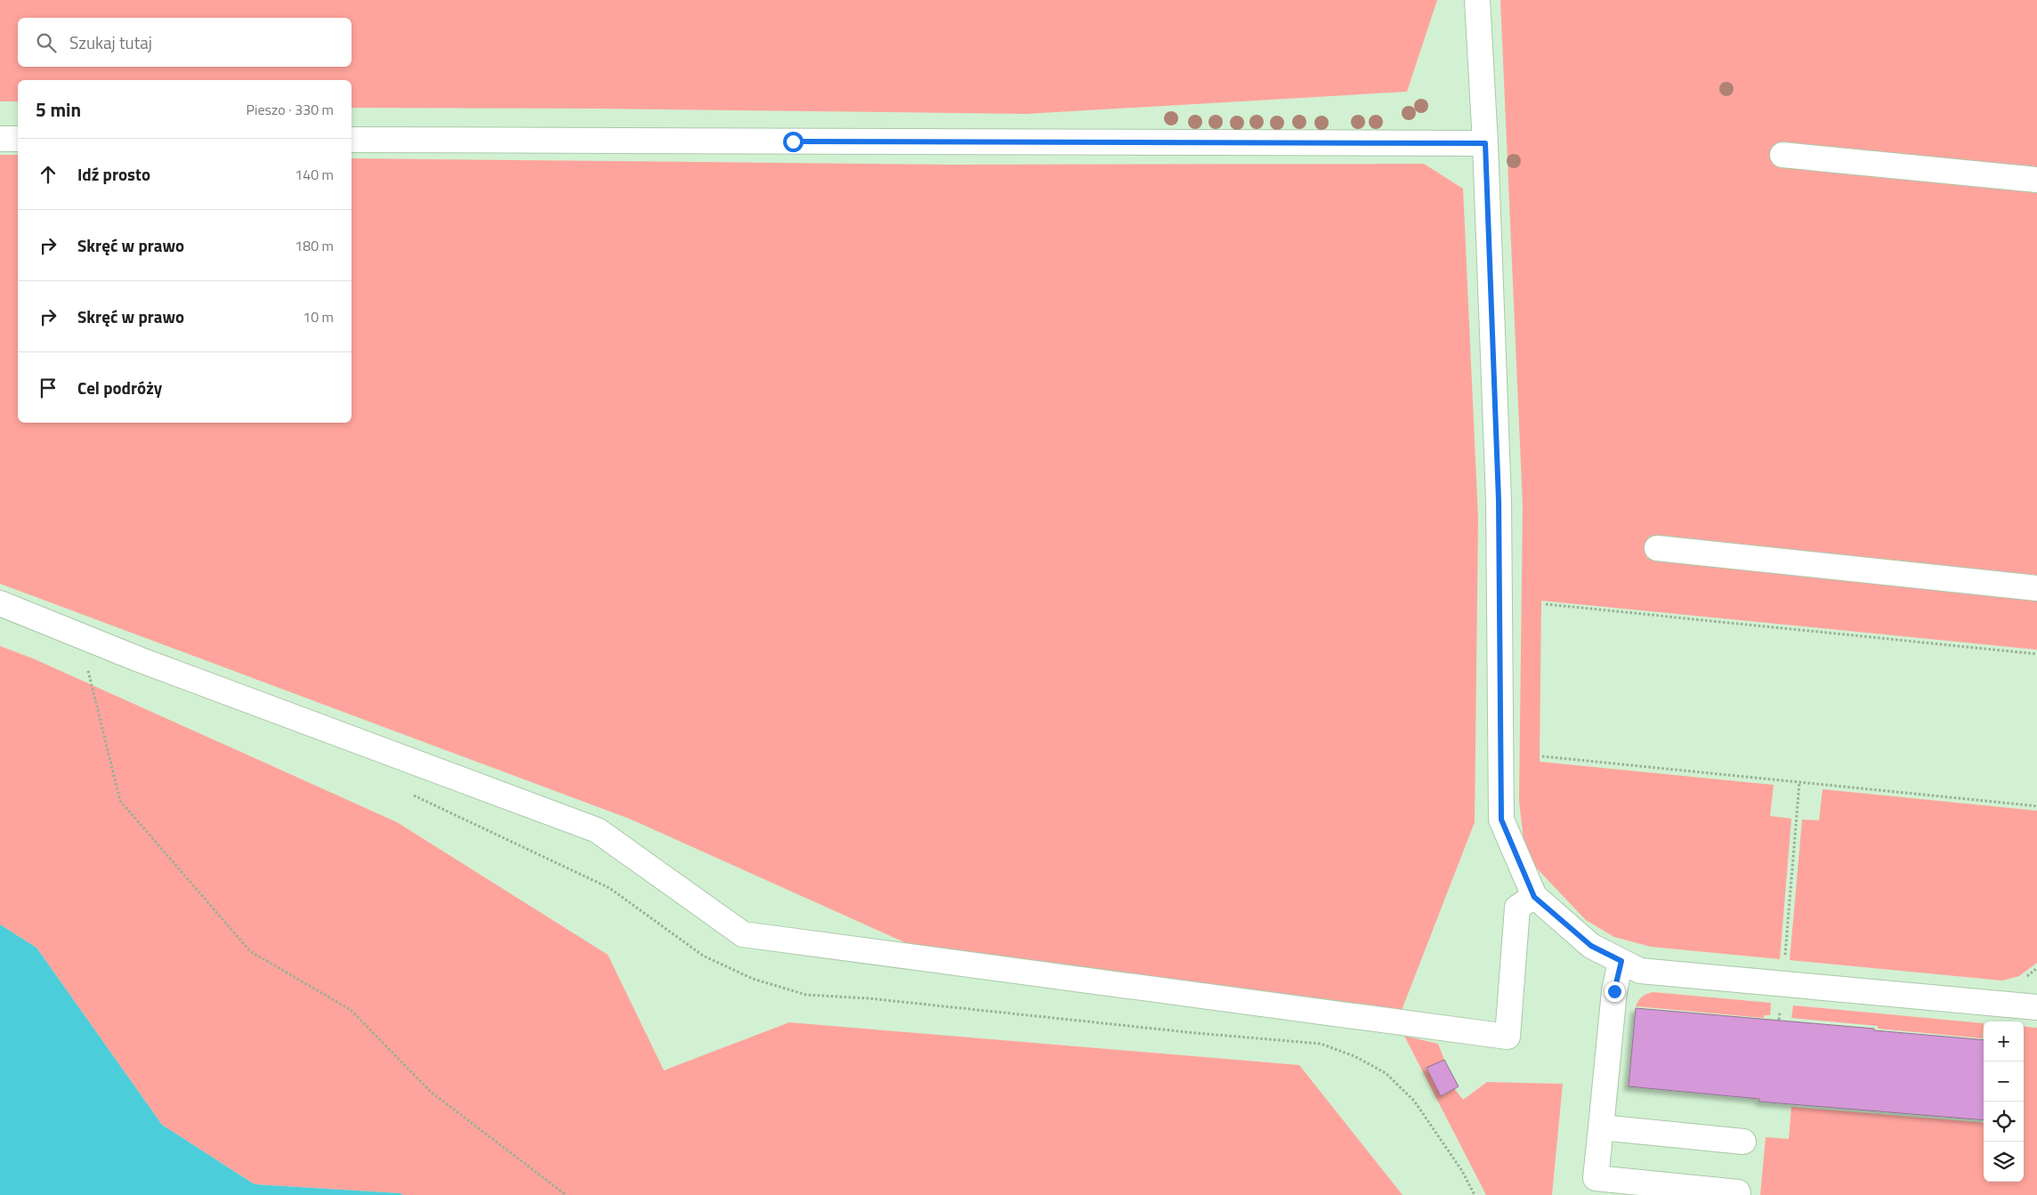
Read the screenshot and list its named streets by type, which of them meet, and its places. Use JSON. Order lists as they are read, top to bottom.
{
  "page": {
    "search": "Szukaj tutaj",
    "heading": ["5 min", "Pieszo · 330 m"],
    "list": [
      ["Idź prosto", "140 m"],
      ["Skręć w prawo", "180 m"],
      ["Skręć w prawo", "10 m"],
      "Cel podróży"
    ],
    "map_buttons": ["+", "−"]
  }
}
